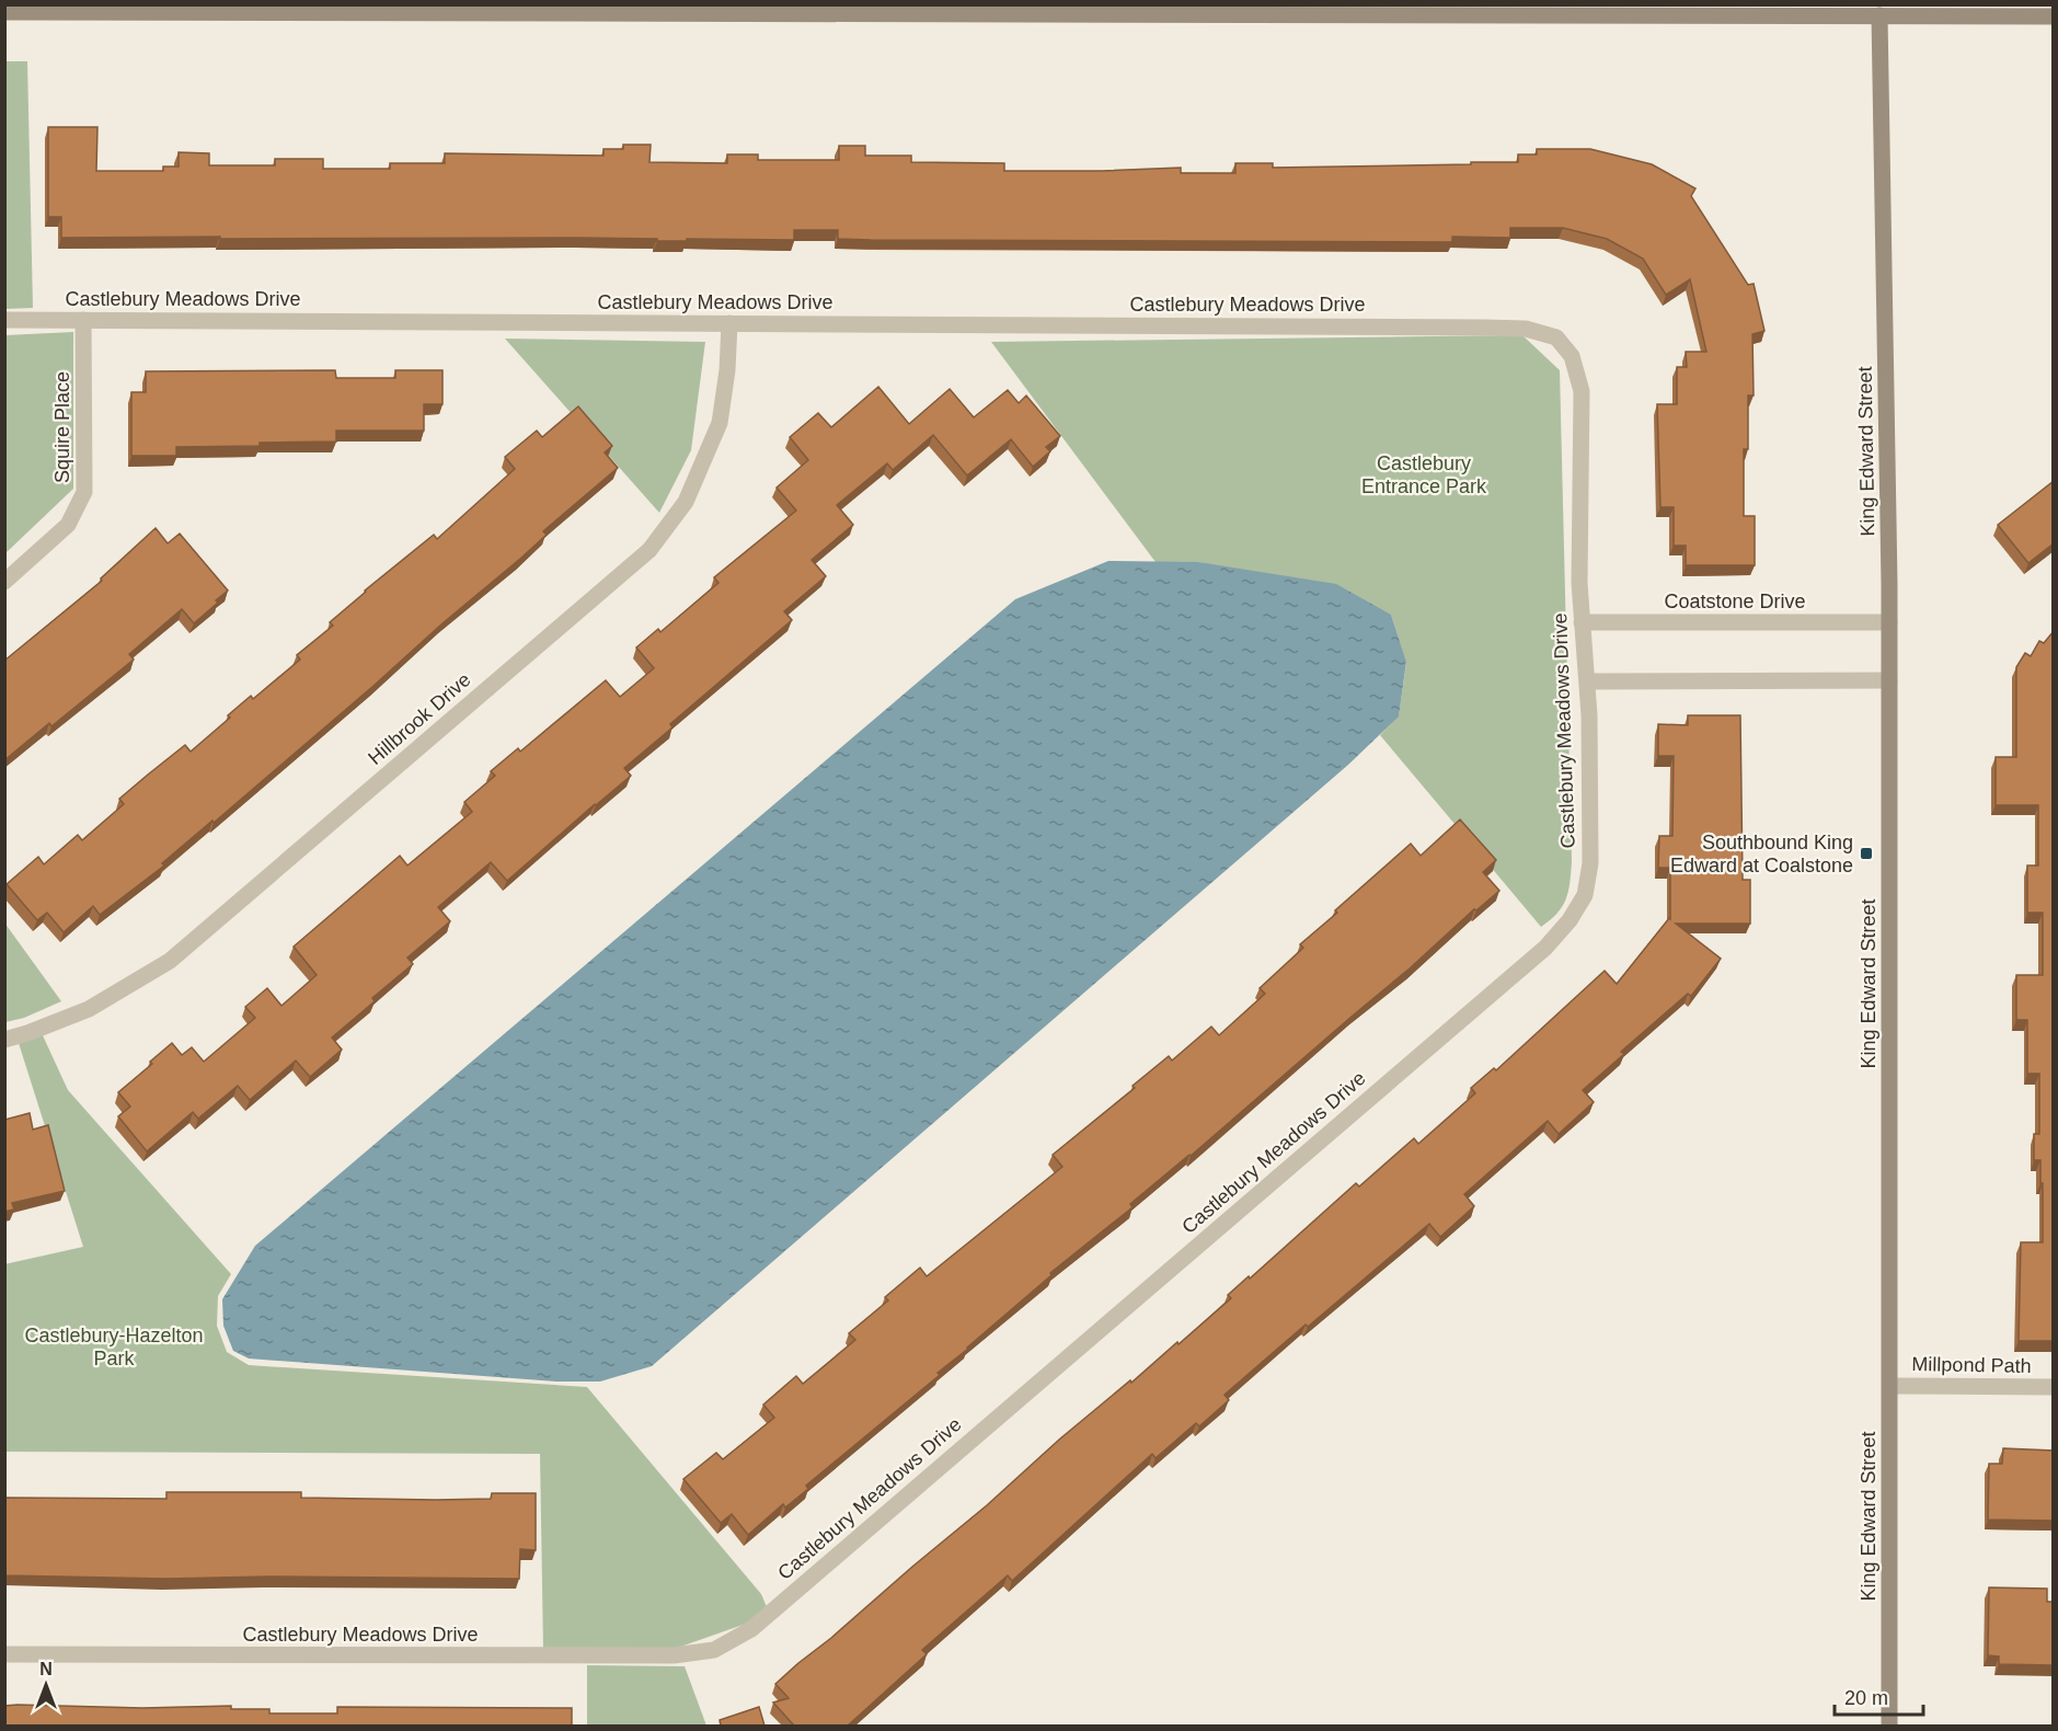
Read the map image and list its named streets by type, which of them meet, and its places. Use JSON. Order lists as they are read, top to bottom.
{
  "streets": {
    "street": [
      "Castlebury Meadows Drive",
      "Squire Place",
      "King Edward Street",
      "Coatstone Drive",
      "Hillbrook Drive",
      "Millpond Path"
    ]
  },
  "crossings": [
    ["Castlebury Meadows Drive", "Squire Place"],
    ["Castlebury Meadows Drive", "Coatstone Drive"],
    ["Castlebury Meadows Drive", "Hillbrook Drive"],
    ["King Edward Street", "Coatstone Drive"],
    ["King Edward Street", "Millpond Path"]
  ],
  "parks": ["Castlebury Entrance Park", "Castlebury-Hazelton Park"],
  "places": {
    "transit": ["Southbound King Edward at Coalstone"]
  },
  "scale_bar": "20 m",
  "north": "top"
}
